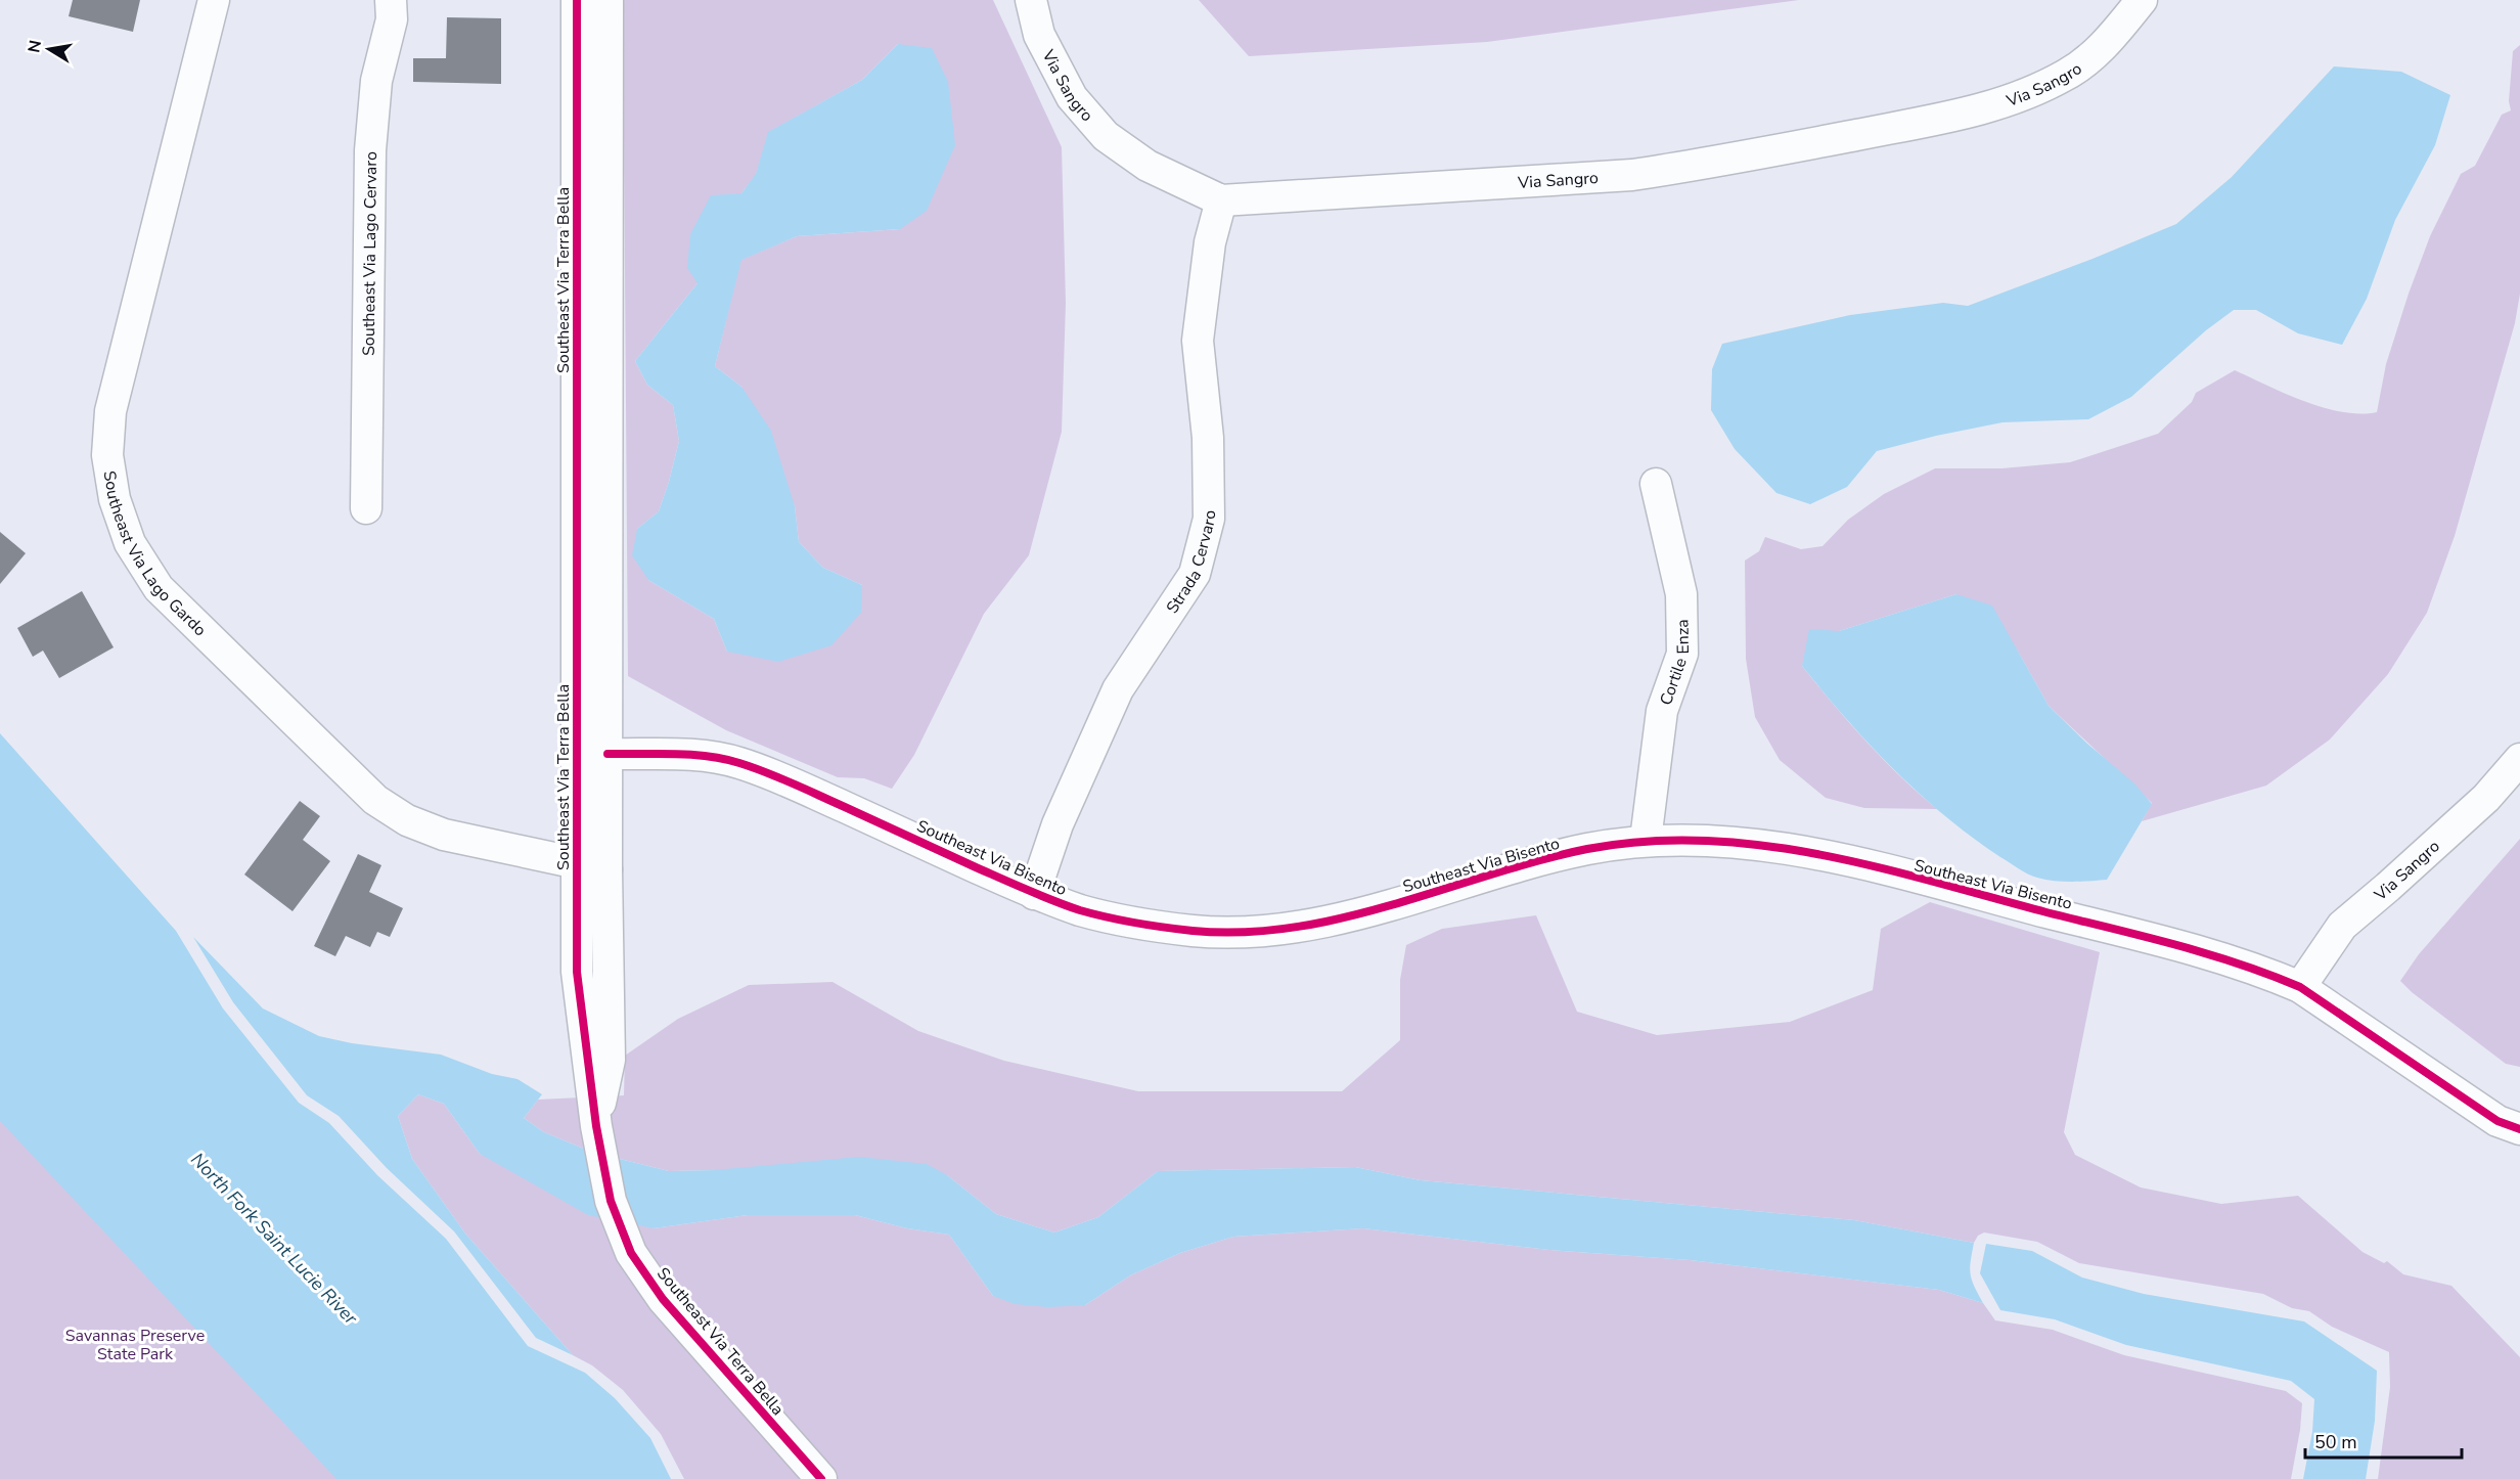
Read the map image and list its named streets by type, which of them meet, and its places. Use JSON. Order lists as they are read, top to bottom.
{
  "streets": {
    "street": [
      "Via Sangro",
      "Southeast Via Lago Cervaro",
      "Southeast Via Terra Bella",
      "Southeast Via Lago Gardo",
      "Strada Cervaro",
      "Cortile Enza",
      "Southeast Via Bisento"
    ]
  },
  "crossings": [
    ["Via Sangro", "Strada Cervaro"],
    ["Via Sangro", "Southeast Via Bisento"],
    ["Southeast Via Terra Bella", "Southeast Via Lago Gardo"],
    ["Southeast Via Terra Bella", "Southeast Via Bisento"],
    ["Strada Cervaro", "Southeast Via Bisento"],
    ["Cortile Enza", "Southeast Via Bisento"]
  ],
  "water": ["North Fork Saint Lucie River"],
  "parks": ["Savannas Preserve State Park"],
  "scale_bar": "50 m",
  "north": "left"
}
